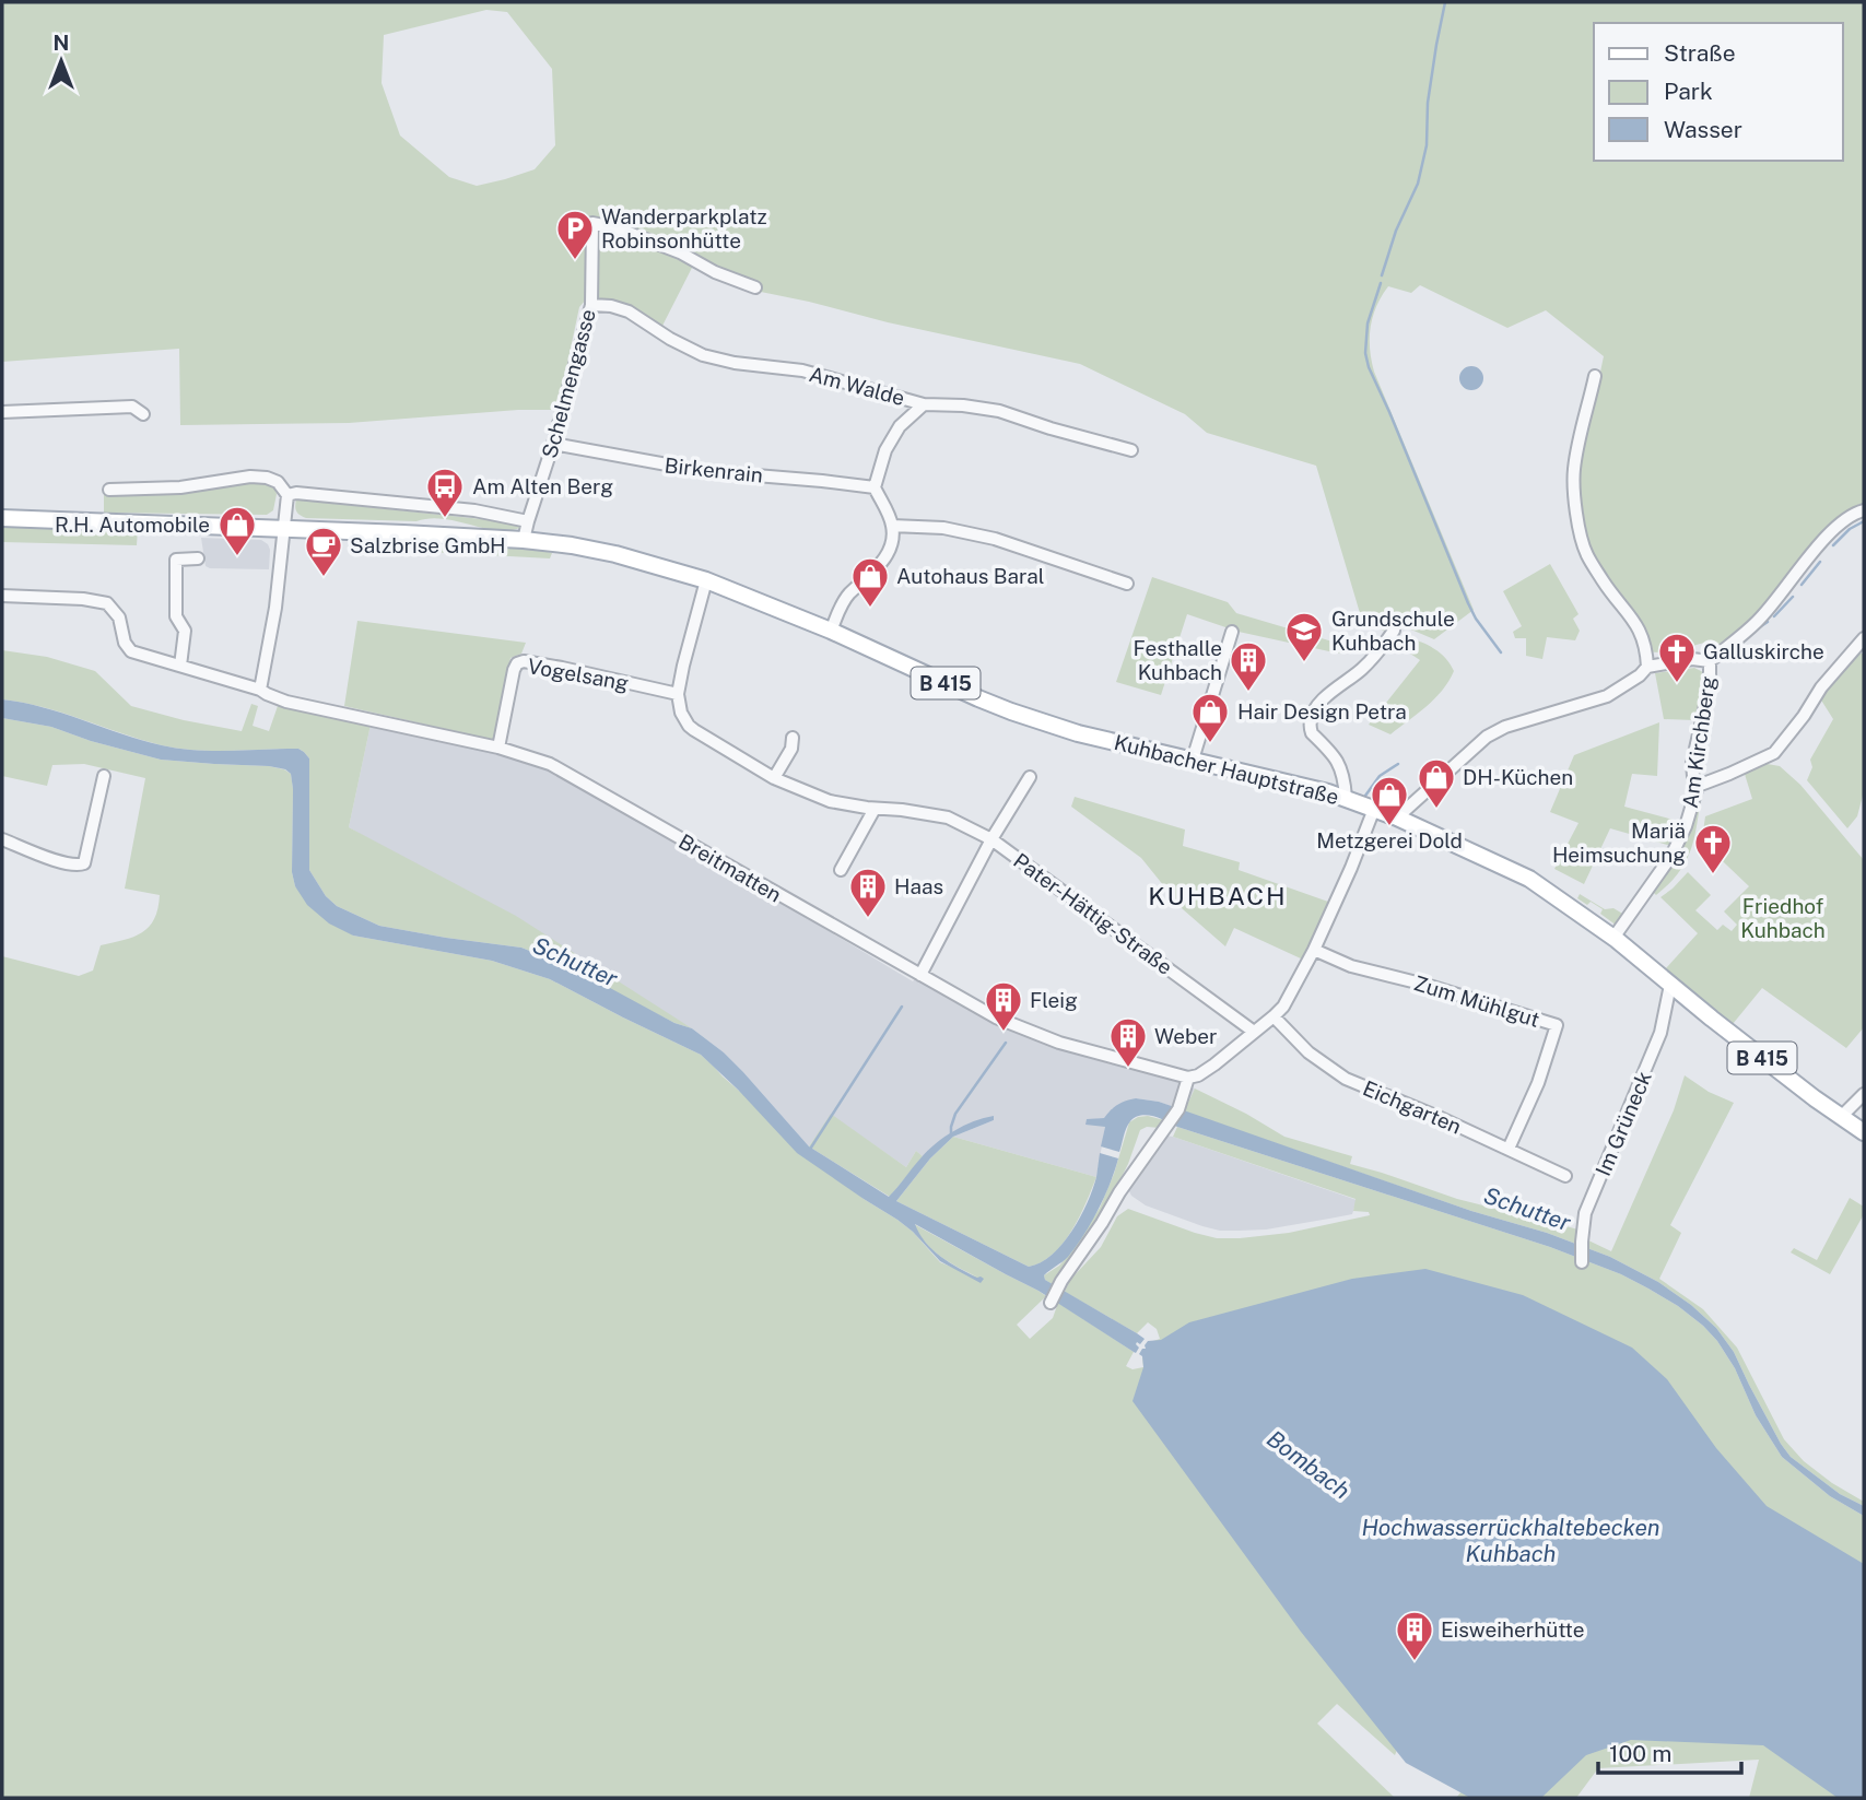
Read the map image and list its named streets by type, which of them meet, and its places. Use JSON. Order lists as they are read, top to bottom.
{
  "streets": {
    "main road": ["B 415", "Kuhbacher Hauptstraße"],
    "street": [
      "Schelmengasse",
      "Am Walde",
      "Birkenrain",
      "Vogelsang",
      "Am Kirchberg",
      "Breitmatten",
      "Pater-Hättig-Straße",
      "Zum Mühlgut",
      "Eichgarten",
      "Im Grüneck"
    ]
  },
  "crossings": [
    ["Schelmengasse", "Am Walde"],
    ["Schelmengasse", "Birkenrain"],
    ["Schelmengasse", "B 415"],
    ["Schelmengasse", "Kuhbacher Hauptstraße"],
    ["Vogelsang", "Breitmatten"],
    ["B 415", "Kuhbacher Hauptstraße"],
    ["Am Kirchberg", "Kuhbacher Hauptstraße"],
    ["Kuhbacher Hauptstraße", "Im Grüneck"],
    ["Zum Mühlgut", "Eichgarten"]
  ],
  "districts": ["KUHBACH"],
  "water": ["Schutter", "Bombach", "Hochwasserrückhaltebecken Kuhbach"],
  "parks": ["Friedhof Kuhbach"],
  "places": {
    "parking": ["Wanderparkplatz Robinsonhütte"],
    "bus stop": ["Am Alten Berg"],
    "shop": [
      "R.H. Automobile",
      "Autohaus Baral",
      "Hair Design Petra",
      "DH-Küchen",
      "Metzgerei Dold"
    ],
    "cafe": ["Salzbrise GmbH"],
    "school or university": ["Grundschule Kuhbach"],
    "church": ["Galluskirche", "Mariä Heimsuchung"],
    "building": [
      "Festhalle Kuhbach",
      "Haas",
      "Fleig",
      "Weber",
      "Eisweiherhütte"
    ]
  },
  "legend": ["Straße", "Park", "Wasser"],
  "scale_bar": "100 m",
  "north": "top"
}
